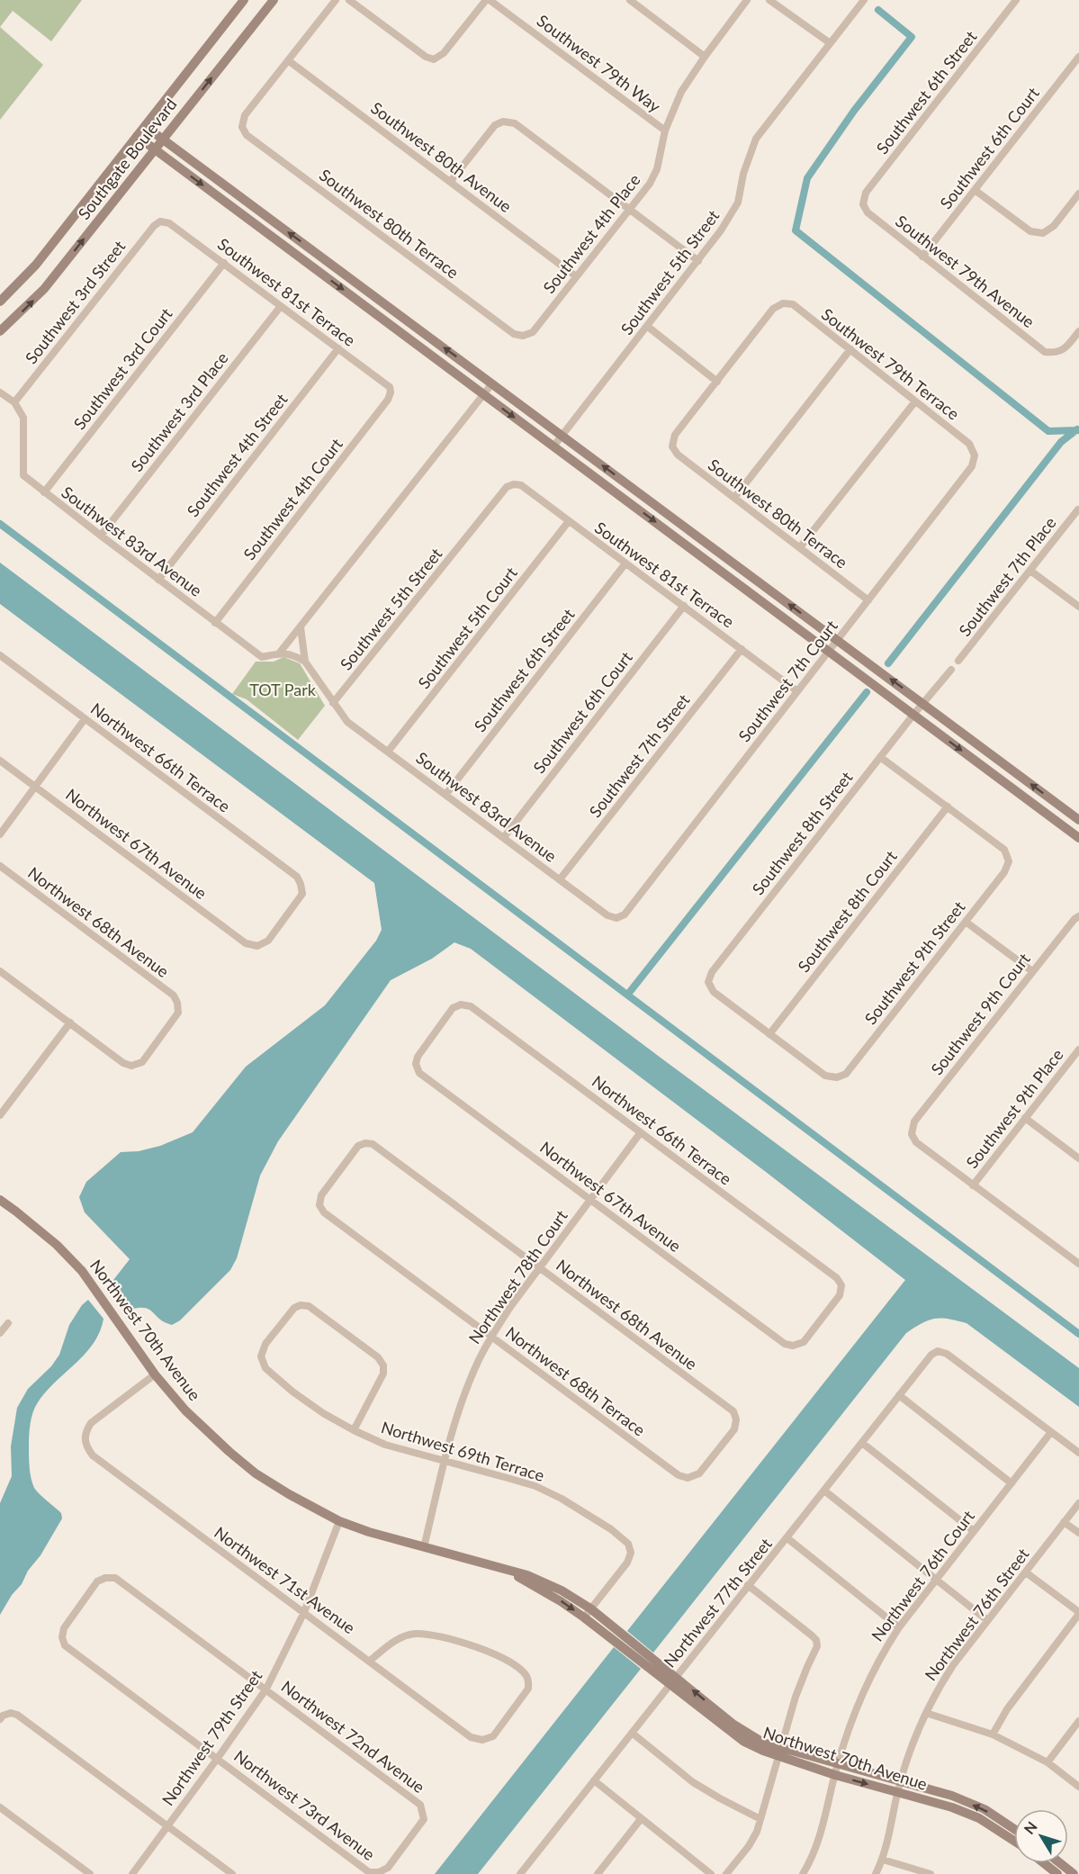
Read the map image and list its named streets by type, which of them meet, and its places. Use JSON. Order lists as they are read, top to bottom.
{
  "streets": {
    "street": [
      "Southwest 79th Way",
      "Southwest 6th Street",
      "Southwest 6th Court",
      "Southwest 80th Avenue",
      "Southgate Boulevard",
      "Southwest 80th Terrace",
      "Southwest 4th Place",
      "Southwest 79th Avenue",
      "Southwest 5th Street",
      "Southwest 81st Terrace",
      "Southwest 3rd Street",
      "Southwest 79th Terrace",
      "Southwest 3rd Court",
      "Southwest 3rd Place",
      "Southwest 4th Street",
      "Southwest 4th Court",
      "Southwest 83rd Avenue",
      "Southwest 7th Place",
      "Southwest 5th Court",
      "Southwest 7th Court",
      "Southwest 7th Street",
      "Northwest 66th Terrace",
      "Southwest 8th Street",
      "Northwest 67th Avenue",
      "Southwest 8th Court",
      "Northwest 68th Avenue",
      "Southwest 9th Street",
      "Southwest 9th Court",
      "Southwest 9th Place",
      "Northwest 78th Court",
      "Northwest 70th Avenue",
      "Northwest 68th Terrace",
      "Northwest 69th Terrace",
      "Northwest 76th Court",
      "Northwest 71st Avenue",
      "Northwest 77th Street",
      "Northwest 76th Street",
      "Northwest 72nd Avenue",
      "Northwest 79th Street",
      "Northwest 73rd Avenue"
    ]
  },
  "crossings": [
    ["Southwest 79th Way", "Southwest 4th Place"],
    ["Southwest 6th Street", "Southwest 79th Avenue"],
    ["Southwest 6th Street", "Southwest 81st Terrace"],
    ["Southwest 6th Street", "Southwest 83rd Avenue"],
    ["Southwest 6th Court", "Southwest 79th Avenue"],
    ["Southwest 6th Court", "Southwest 81st Terrace"],
    ["Southwest 6th Court", "Southwest 83rd Avenue"],
    ["Southwest 80th Avenue", "Southwest 80th Terrace"],
    ["Southwest 80th Avenue", "Southwest 4th Place"],
    ["Southwest 80th Terrace", "Southwest 4th Place"],
    ["Southwest 80th Terrace", "Southwest 79th Terrace"],
    ["Southwest 80th Terrace", "Southwest 7th Court"],
    ["Southwest 5th Street", "Southwest 81st Terrace"],
    ["Southwest 5th Street", "Southwest 83rd Avenue"],
    ["Southwest 81st Terrace", "Southwest 3rd Street"],
    ["Southwest 81st Terrace", "Southwest 3rd Court"],
    ["Southwest 81st Terrace", "Southwest 3rd Place"],
    ["Southwest 81st Terrace", "Southwest 4th Street"],
    ["Southwest 81st Terrace", "Southwest 4th Court"],
    ["Southwest 81st Terrace", "Southwest 5th Court"],
    ["Southwest 81st Terrace", "Southwest 7th Court"],
    ["Southwest 81st Terrace", "Southwest 7th Street"],
    ["Southwest 3rd Street", "Southwest 83rd Avenue"],
    ["Southwest 79th Terrace", "Southwest 7th Court"],
    ["Southwest 3rd Court", "Southwest 83rd Avenue"],
    ["Southwest 3rd Place", "Southwest 83rd Avenue"],
    ["Southwest 4th Street", "Southwest 83rd Avenue"],
    ["Southwest 4th Court", "Southwest 83rd Avenue"],
    ["Southwest 83rd Avenue", "Southwest 5th Court"],
    ["Southwest 83rd Avenue", "Southwest 7th Court"],
    ["Southwest 83rd Avenue", "Southwest 7th Street"],
    ["Northwest 66th Terrace", "Northwest 67th Avenue"],
    ["Northwest 66th Terrace", "Northwest 78th Court"],
    ["Southwest 8th Street", "Southwest 8th Court"],
    ["Southwest 8th Street", "Southwest 9th Street"],
    ["Northwest 67th Avenue", "Northwest 78th Court"],
    ["Southwest 8th Court", "Southwest 9th Street"],
    ["Northwest 68th Avenue", "Northwest 78th Court"],
    ["Northwest 68th Avenue", "Northwest 68th Terrace"],
    ["Southwest 9th Court", "Southwest 9th Place"],
    ["Northwest 78th Court", "Northwest 70th Avenue"],
    ["Northwest 78th Court", "Northwest 68th Terrace"],
    ["Northwest 78th Court", "Northwest 69th Terrace"],
    ["Northwest 70th Avenue", "Northwest 69th Terrace"],
    ["Northwest 70th Avenue", "Northwest 76th Court"],
    ["Northwest 70th Avenue", "Northwest 71st Avenue"],
    ["Northwest 70th Avenue", "Northwest 77th Street"],
    ["Northwest 70th Avenue", "Northwest 76th Street"],
    ["Northwest 70th Avenue", "Northwest 79th Street"],
    ["Northwest 76th Court", "Northwest 77th Street"],
    ["Northwest 71st Avenue", "Northwest 79th Street"],
    ["Northwest 72nd Avenue", "Northwest 79th Street"],
    ["Northwest 72nd Avenue", "Northwest 73rd Avenue"],
    ["Northwest 79th Street", "Northwest 73rd Avenue"]
  ],
  "parks": ["TOT Park"],
  "north": "top left"
}
